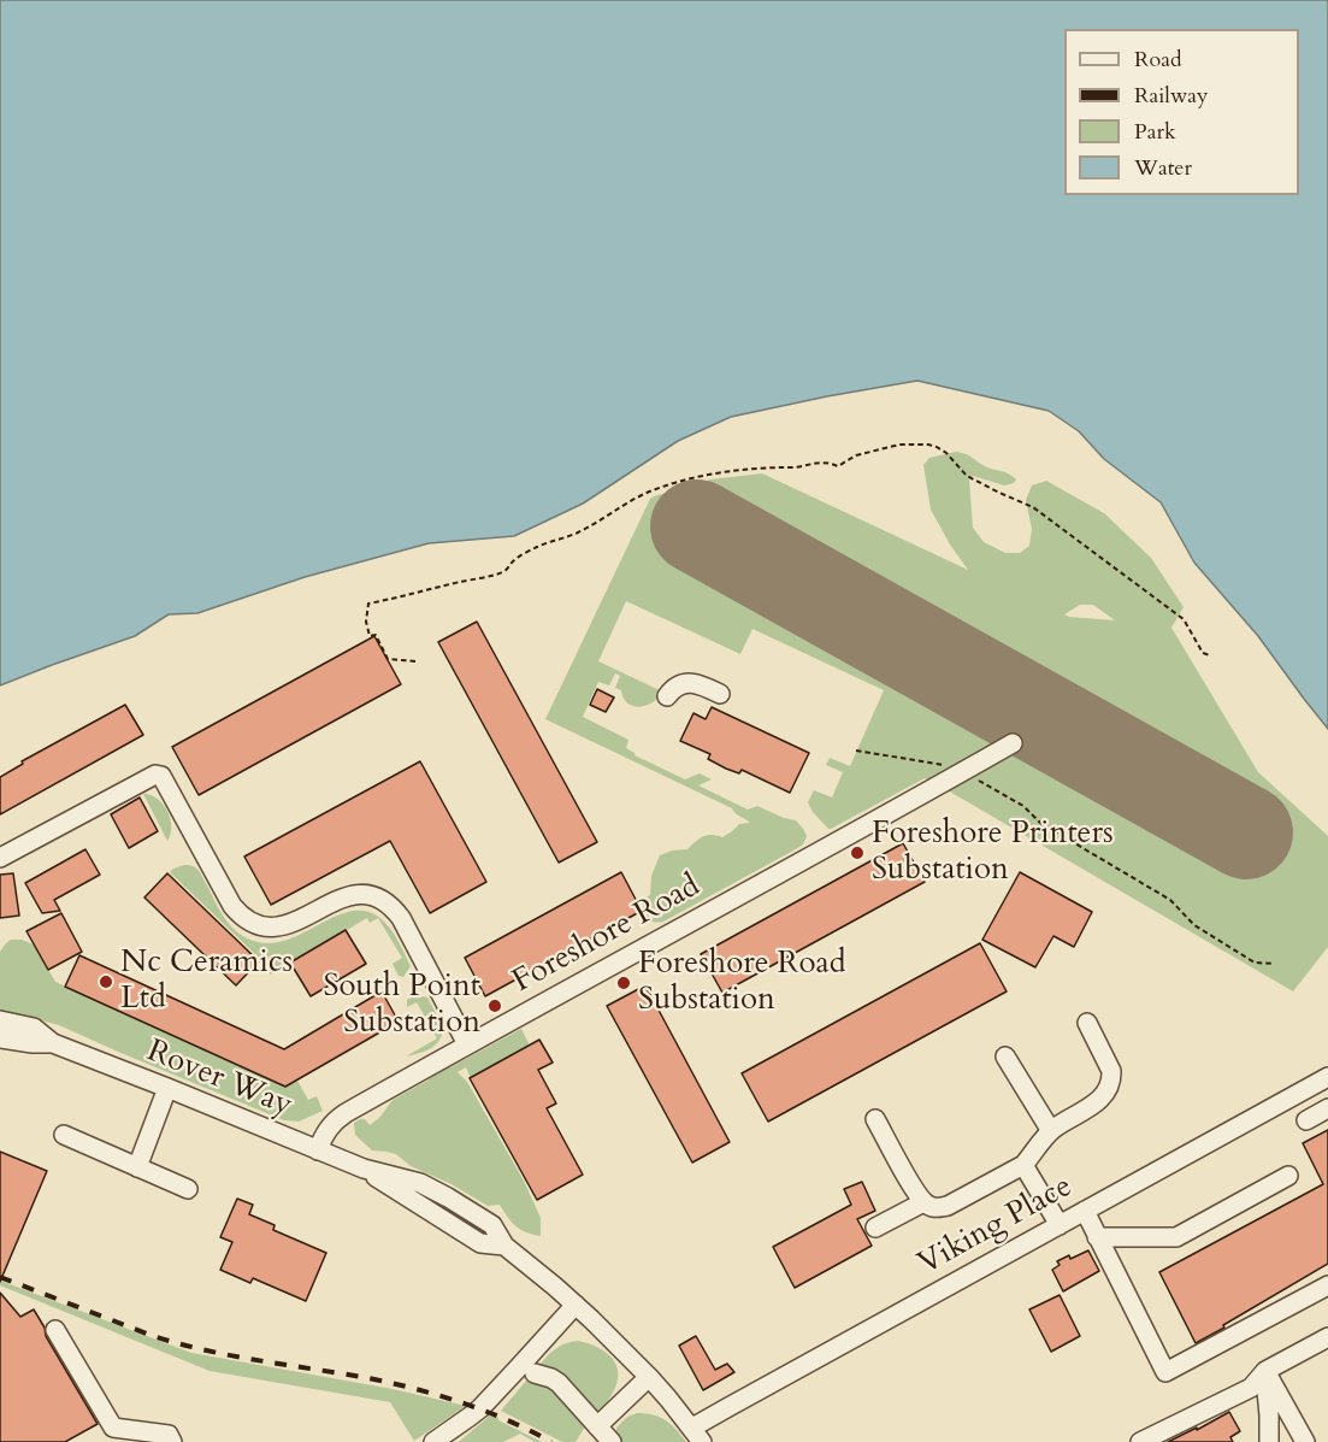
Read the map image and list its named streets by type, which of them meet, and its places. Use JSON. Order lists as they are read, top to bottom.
{
  "streets": {
    "street": ["Foreshore Road", "Rover Way", "Viking Place"]
  },
  "crossings": [
    ["Foreshore Road", "Rover Way"]
  ],
  "places": [
    "Foreshore Printers Substation",
    "Nc Ceramics Ltd",
    "Foreshore Road Substation",
    "South Point Substation"
  ],
  "legend": [
    "Road",
    "Railway",
    "Park",
    "Water"
  ]
}
